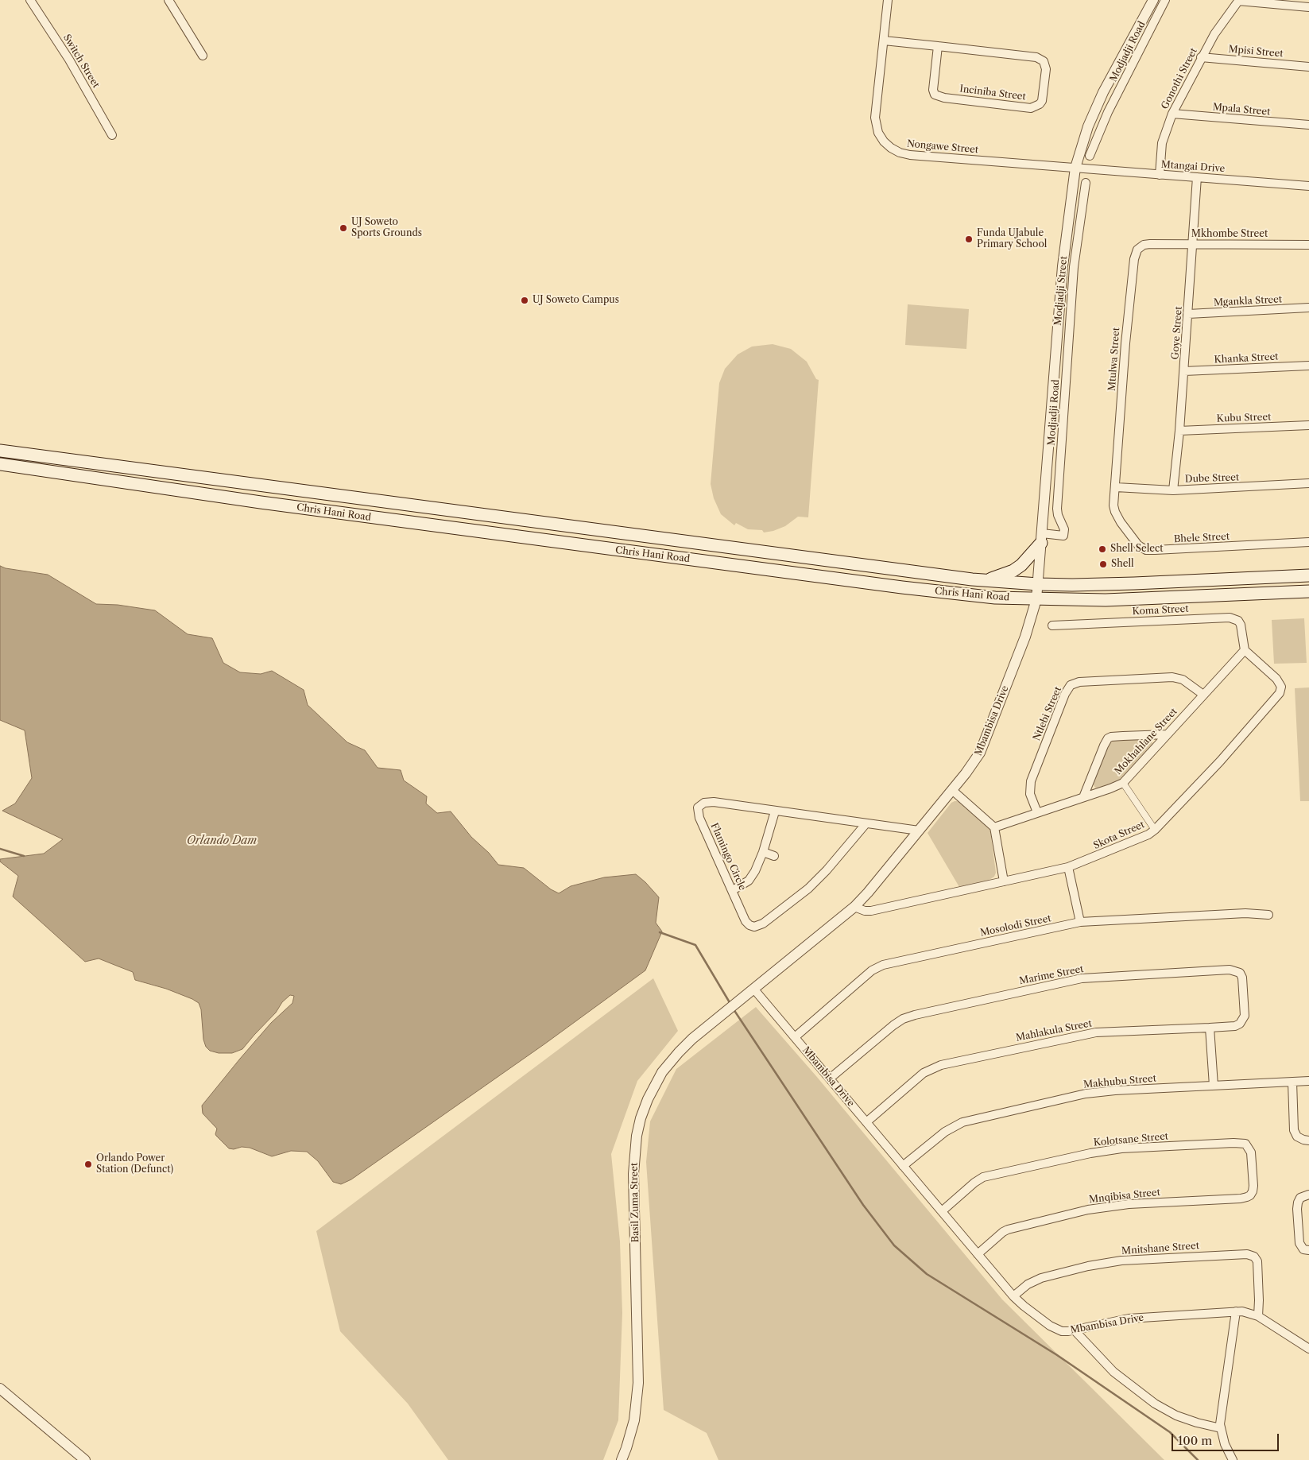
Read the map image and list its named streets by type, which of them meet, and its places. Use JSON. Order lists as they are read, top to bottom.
{
  "streets": {
    "main road": ["Chris Hani Road"],
    "street": [
      "Modjadji Road",
      "Mpisi Street",
      "Switch Street",
      "Gonothi Street",
      "Inciniba Street",
      "Mpala Street",
      "Nongawe Street",
      "Mtangai Drive",
      "Mkhombe Street",
      "Modjadji Street",
      "Mgankla Street",
      "Goye Street",
      "Khanka Street",
      "Mtulwa Street",
      "Kubu Street",
      "Dube Street",
      "Bhele Street",
      "Koma Street",
      "Ntlebi Street",
      "Mbambisa Drive",
      "Mokhahlane Street",
      "Skota Street",
      "Flamingo Circle",
      "Mosolodi Street",
      "Marime Street",
      "Mahlakula Street",
      "Makhubu Street",
      "Kolotsane Street",
      "Mnqibisa Street",
      "Basil Zuma Street",
      "Mnitshane Street"
    ]
  },
  "crossings": [
    ["Modjadji Road", "Modjadji Street"],
    ["Mpisi Street", "Gonothi Street"],
    ["Gonothi Street", "Mpala Street"],
    ["Gonothi Street", "Mtangai Drive"],
    ["Inciniba Street", "Nongawe Street"],
    ["Nongawe Street", "Mtangai Drive"],
    ["Nongawe Street", "Modjadji Street"],
    ["Mtangai Drive", "Modjadji Street"],
    ["Mtangai Drive", "Goye Street"],
    ["Mkhombe Street", "Goye Street"],
    ["Mkhombe Street", "Mtulwa Street"],
    ["Modjadji Street", "Chris Hani Road"],
    ["Modjadji Street", "Mbambisa Drive"],
    ["Mgankla Street", "Goye Street"],
    ["Goye Street", "Khanka Street"],
    ["Goye Street", "Kubu Street"],
    ["Goye Street", "Dube Street"],
    ["Mtulwa Street", "Dube Street"],
    ["Mtulwa Street", "Bhele Street"],
    ["Dube Street", "Bhele Street"],
    ["Chris Hani Road", "Mbambisa Drive"],
    ["Koma Street", "Mokhahlane Street"],
    ["Koma Street", "Skota Street"],
    ["Ntlebi Street", "Mokhahlane Street"],
    ["Mbambisa Drive", "Skota Street"],
    ["Mbambisa Drive", "Flamingo Circle"],
    ["Mbambisa Drive", "Mosolodi Street"],
    ["Mbambisa Drive", "Marime Street"],
    ["Mbambisa Drive", "Mahlakula Street"],
    ["Mbambisa Drive", "Makhubu Street"],
    ["Mbambisa Drive", "Kolotsane Street"],
    ["Mbambisa Drive", "Mnqibisa Street"],
    ["Mbambisa Drive", "Basil Zuma Street"],
    ["Mbambisa Drive", "Mnitshane Street"],
    ["Mokhahlane Street", "Skota Street"],
    ["Marime Street", "Mahlakula Street"],
    ["Kolotsane Street", "Mnqibisa Street"]
  ],
  "water": ["Orlando Dam"],
  "places": [
    "UJ Soweto Sports Grounds",
    "Funda UJabule Primary School",
    "UJ Soweto Campus",
    "Shell Select",
    "Shell",
    "Orlando Power Station (Defunct)"
  ],
  "scale_bar": "100 m"
}
